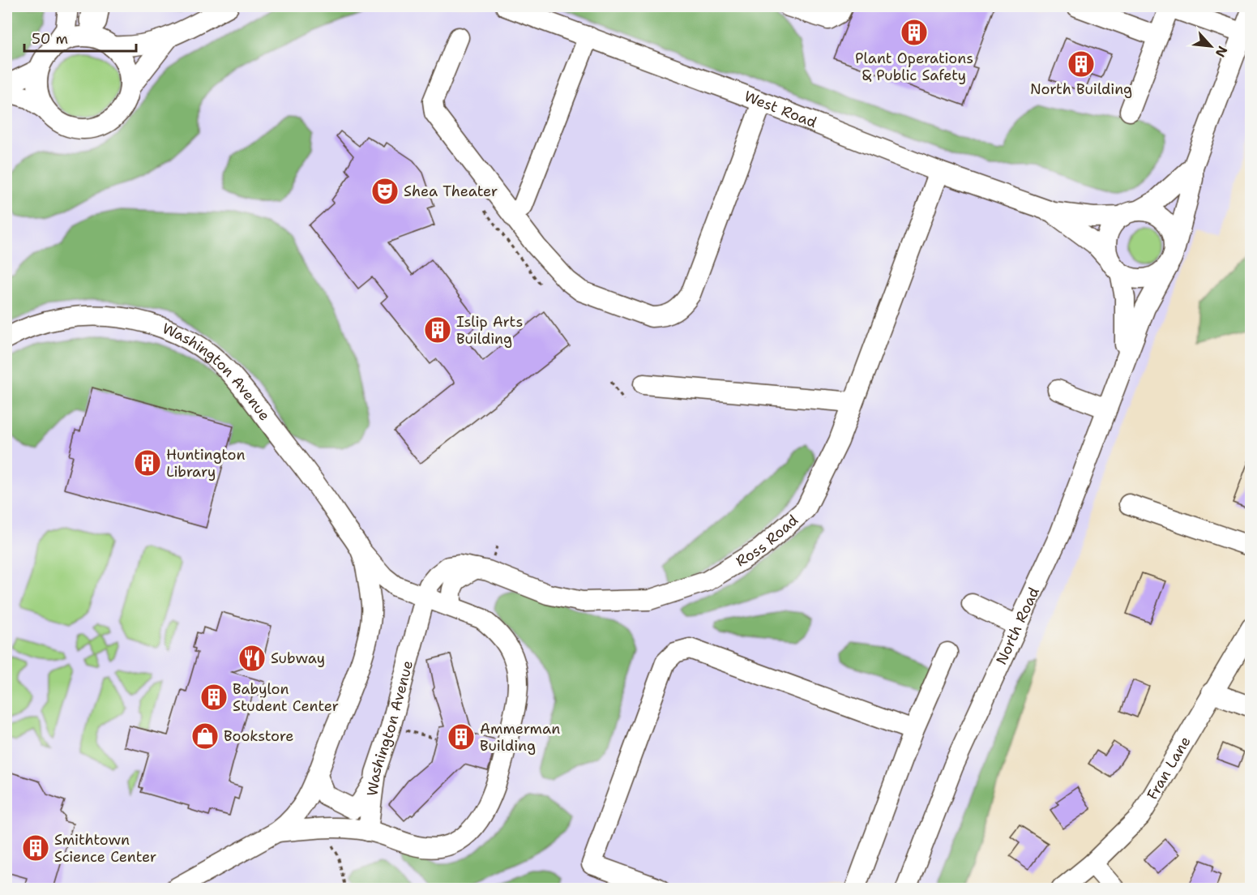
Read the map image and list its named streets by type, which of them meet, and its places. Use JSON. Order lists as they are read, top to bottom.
{
  "streets": {
    "street": [
      "West Road",
      "Washington Avenue",
      "Ross Road",
      "North Road",
      "Fran Lane"
    ]
  },
  "crossings": [
    ["West Road", "Ross Road"],
    ["West Road", "North Road"],
    ["Washington Avenue", "Ross Road"]
  ],
  "places": {
    "building": [
      "Plant Operations & Public Safety",
      "North Building",
      "Islip Arts Building",
      "Huntington Library",
      "Babylon Student Center",
      "Ammerman Building",
      "Smithtown Science Center"
    ],
    "theatre": ["Shea Theater"],
    "restaurant": ["Subway"],
    "shop": ["Bookstore"]
  },
  "scale_bar": "50 m",
  "north": "bottom right"
}
